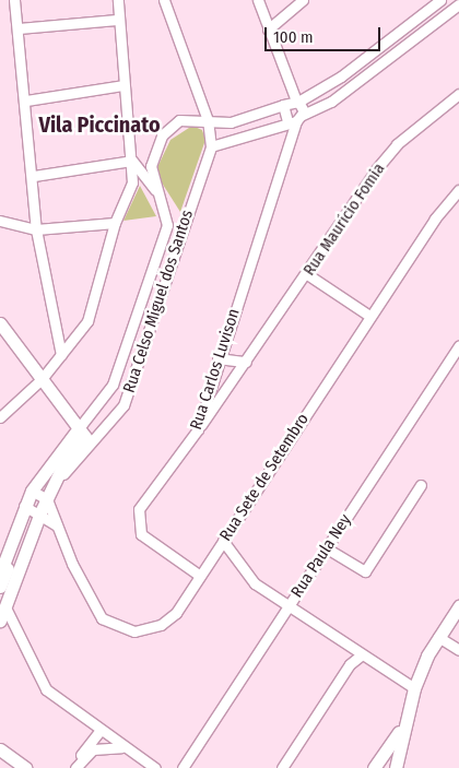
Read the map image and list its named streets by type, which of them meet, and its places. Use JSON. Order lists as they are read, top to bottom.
{
  "streets": {
    "main road": ["Rua Celso Miguel dos Santos"],
    "street": [
      "Rua Maurício Fomia",
      "Rua Carlos Luvison",
      "Rua Sete de Setembro",
      "Rua Paula Ney"
    ]
  },
  "crossings": [
    ["Rua Maurício Fomia", "Rua Carlos Luvison"],
    ["Rua Celso Miguel dos Santos", "Rua Sete de Setembro"],
    ["Rua Carlos Luvison", "Rua Sete de Setembro"]
  ],
  "districts": ["Vila Piccinato"],
  "scale_bar": "100 m"
}
